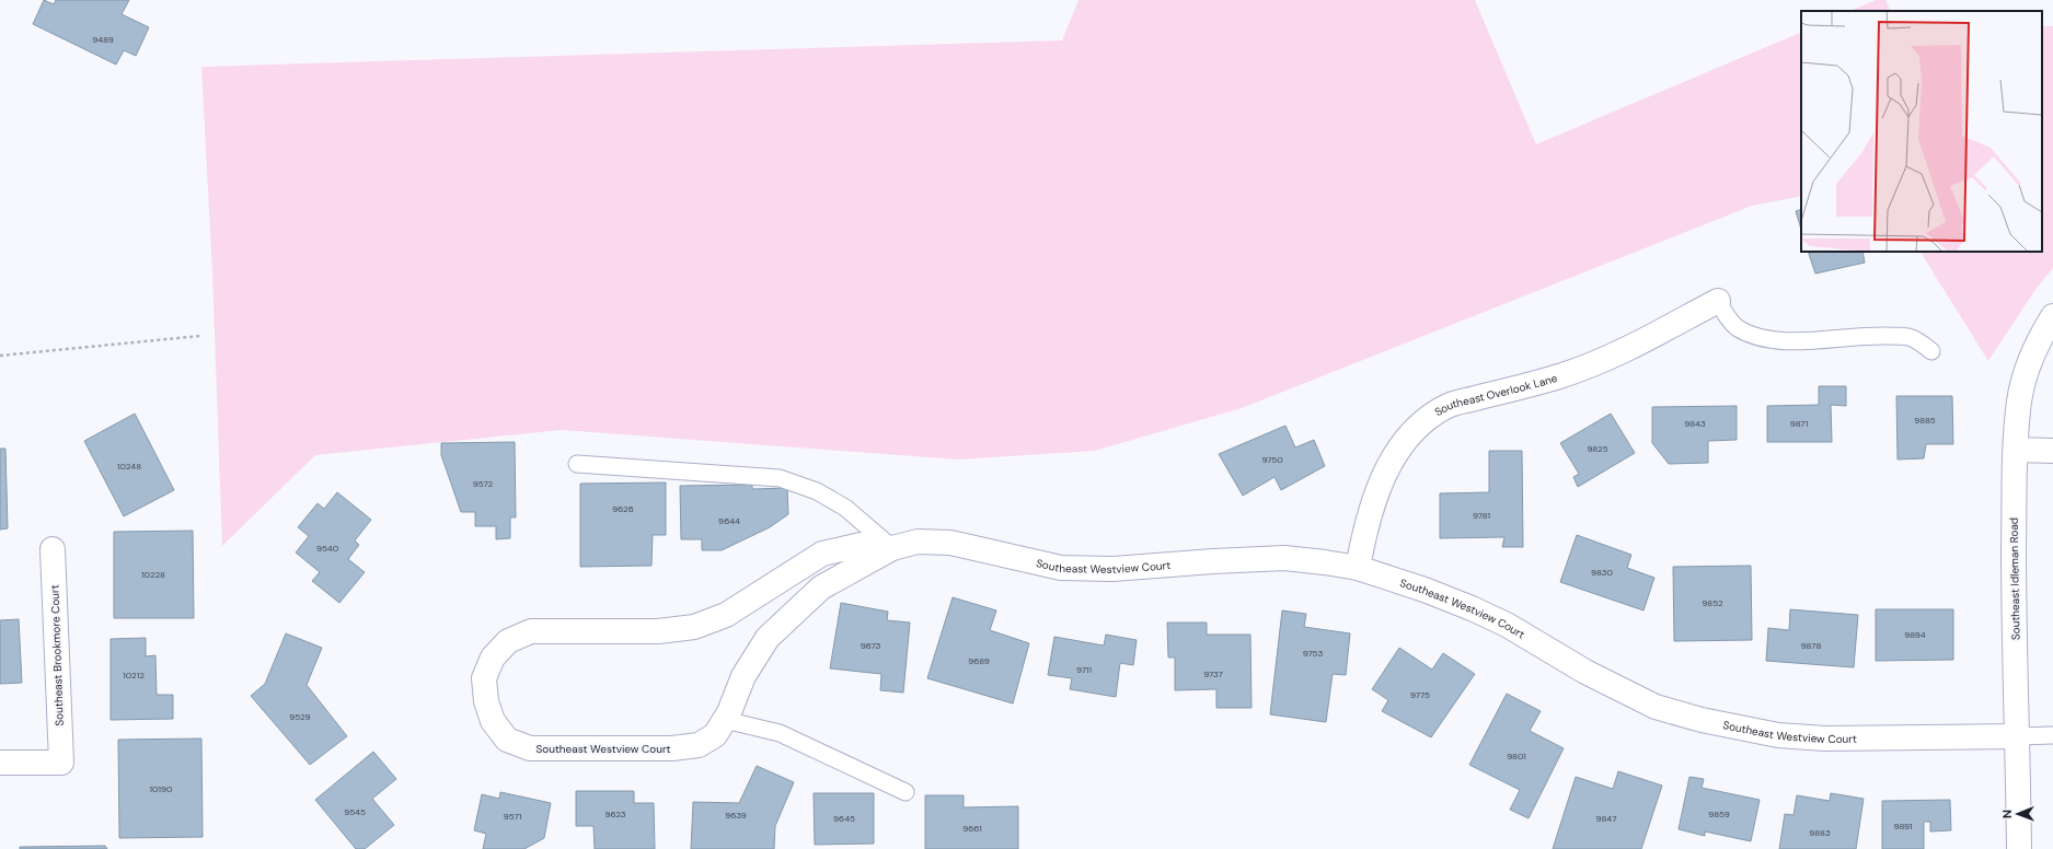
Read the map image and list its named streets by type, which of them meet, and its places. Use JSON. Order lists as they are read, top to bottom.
{
  "streets": {
    "street": [
      "Southeast Overlook Lane",
      "Southeast Westview Court",
      "Southeast Idleman Road",
      "Southeast Brookmore Court"
    ]
  },
  "crossings": [
    ["Southeast Overlook Lane", "Southeast Westview Court"],
    ["Southeast Westview Court", "Southeast Idleman Road"]
  ],
  "house_numbers": [
    "9489",
    "9885",
    "9843",
    "9871",
    "9825",
    "9750",
    "10248",
    "9572",
    "9626",
    "9781",
    "9644",
    "9540",
    "9830",
    "10228",
    "9852",
    "9894",
    "9673",
    "9878",
    "9753",
    "9689",
    "9711",
    "9737",
    "10212",
    "9775",
    "9529",
    "9801",
    "10190",
    "9545",
    "9623",
    "9859",
    "9639",
    "9571",
    "9645",
    "9847",
    "9891",
    "9661",
    "9883"
  ],
  "north": "left"
}
